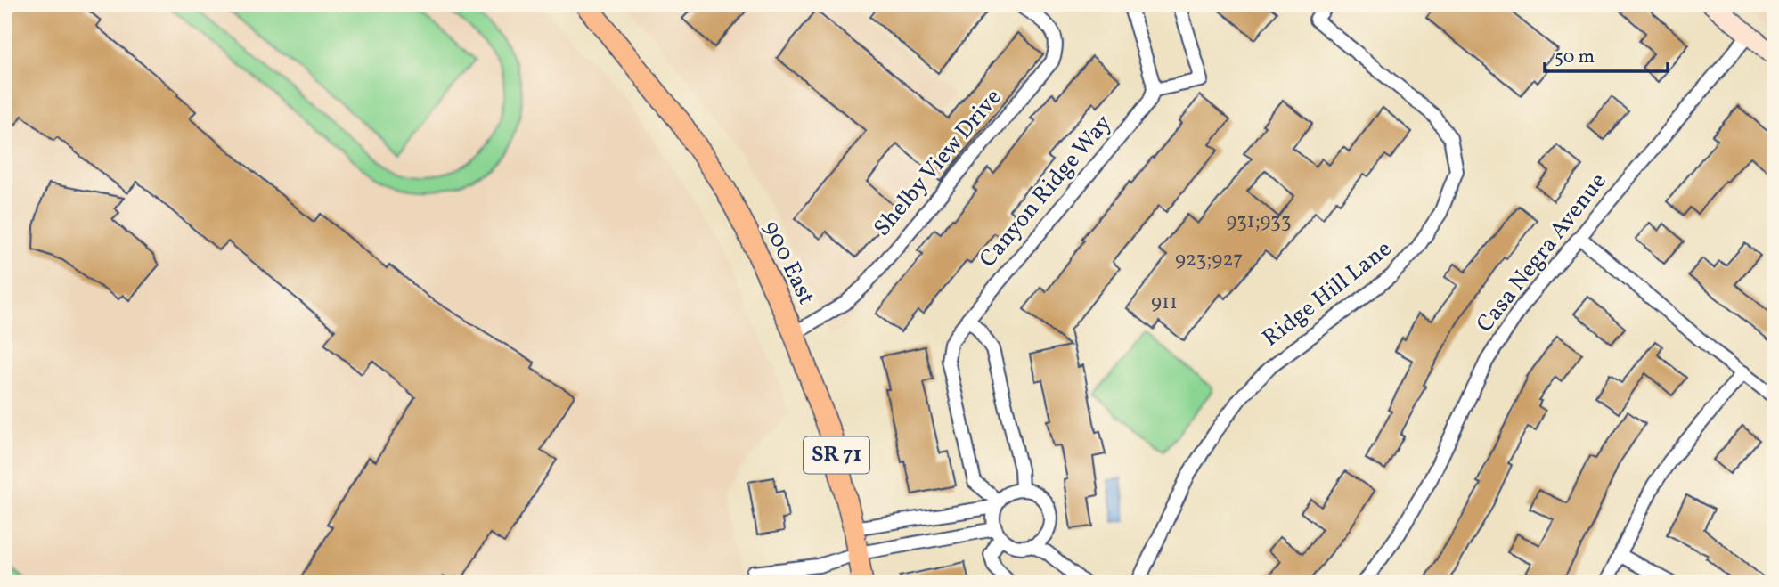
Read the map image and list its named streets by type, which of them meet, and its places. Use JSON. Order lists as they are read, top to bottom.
{
  "streets": {
    "main road": ["900 East", "SR 71"],
    "street": [
      "Shelby View Drive",
      "Canyon Ridge Way",
      "Casa Negra Avenue",
      "Ridge Hill Lane"
    ]
  },
  "crossings": [
    ["Shelby View Drive", "900 East"]
  ],
  "house_numbers": ["931;933", "923;927", "911"],
  "scale_bar": "50 m"
}
